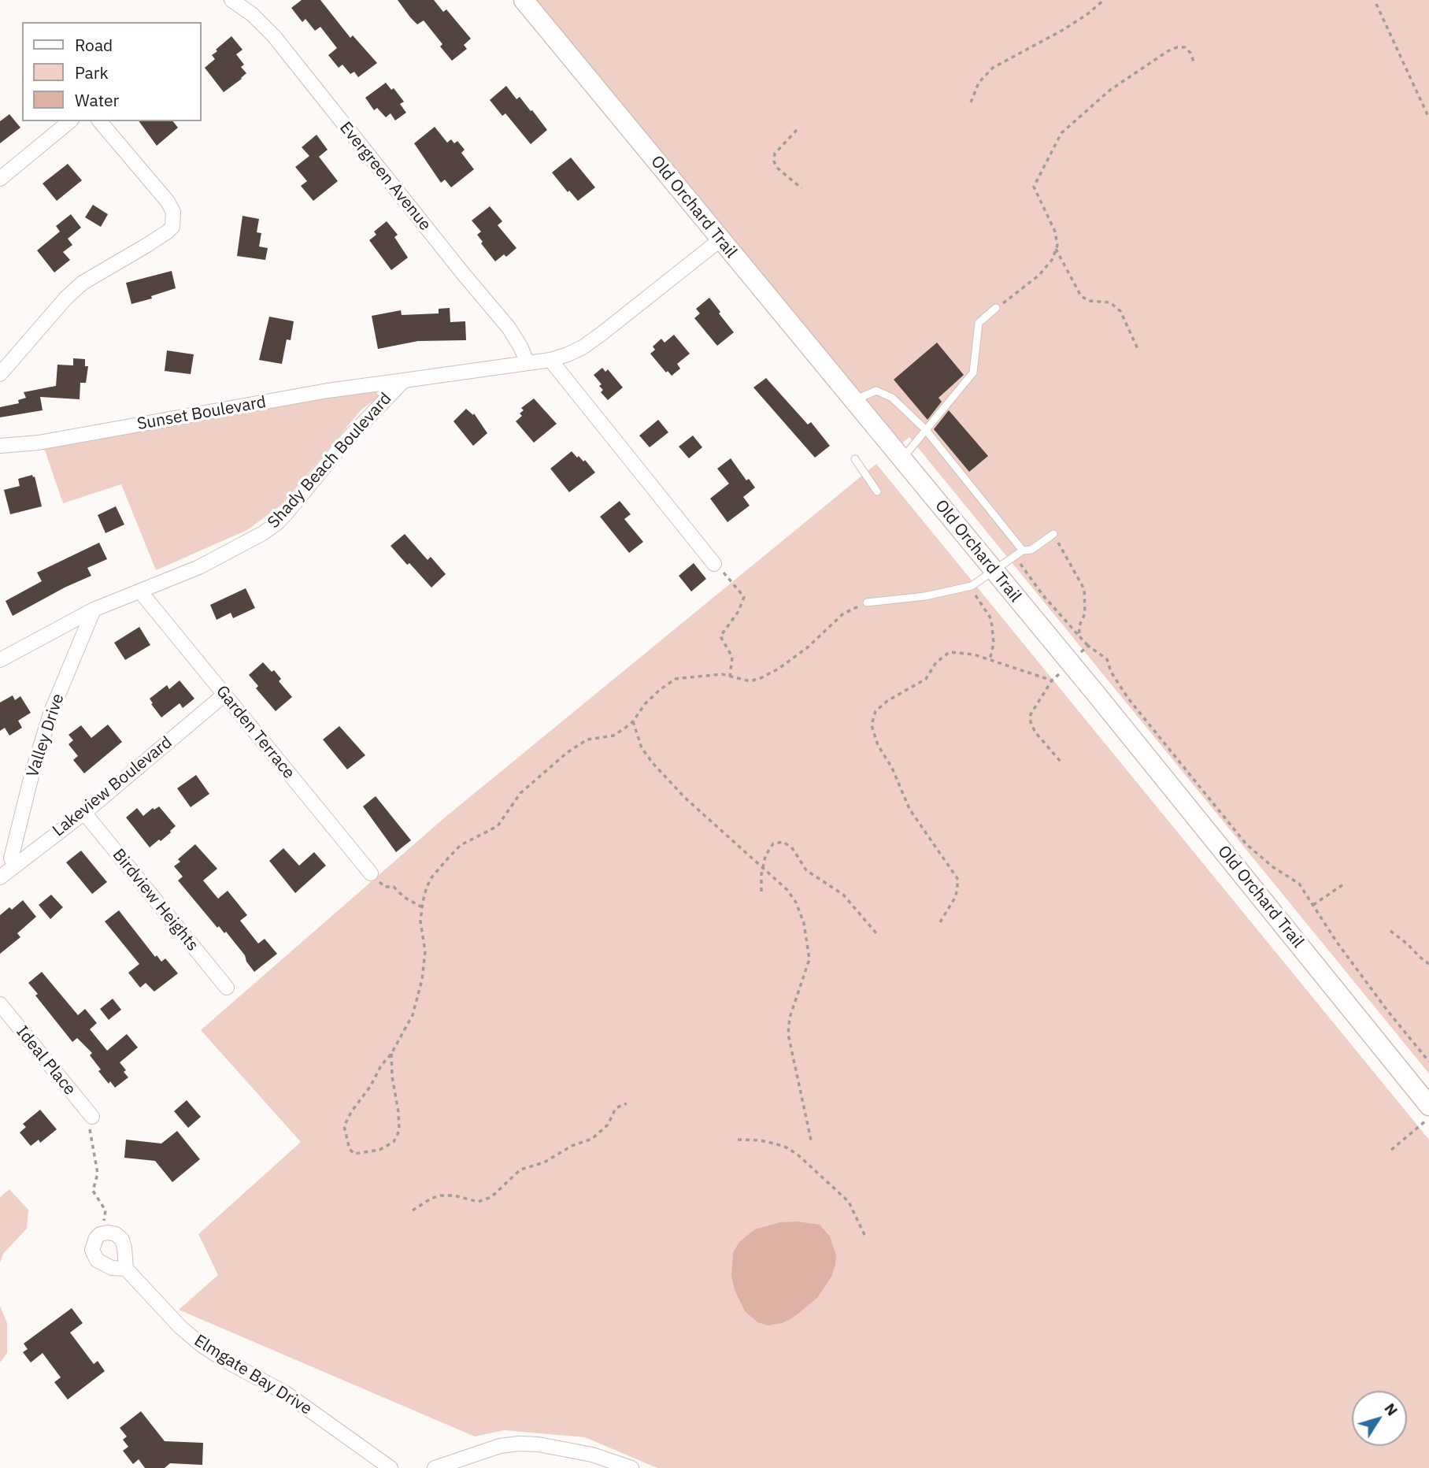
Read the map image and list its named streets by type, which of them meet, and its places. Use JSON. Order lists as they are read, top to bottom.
{
  "streets": {
    "street": [
      "Evergreen Avenue",
      "Old Orchard Trail",
      "Sunset Boulevard",
      "Shady Beach Boulevard",
      "Garden Terrace",
      "Valley Drive",
      "Lakeview Boulevard",
      "Birdview Heights",
      "Ideal Place",
      "Elmgate Bay Drive"
    ]
  },
  "crossings": [
    ["Evergreen Avenue", "Shady Beach Boulevard"],
    ["Old Orchard Trail", "Shady Beach Boulevard"],
    ["Sunset Boulevard", "Shady Beach Boulevard"],
    ["Shady Beach Boulevard", "Garden Terrace"],
    ["Shady Beach Boulevard", "Valley Drive"],
    ["Garden Terrace", "Lakeview Boulevard"],
    ["Valley Drive", "Lakeview Boulevard"],
    ["Lakeview Boulevard", "Birdview Heights"]
  ],
  "legend": ["Road", "Park", "Water"],
  "north": "top right"
}
